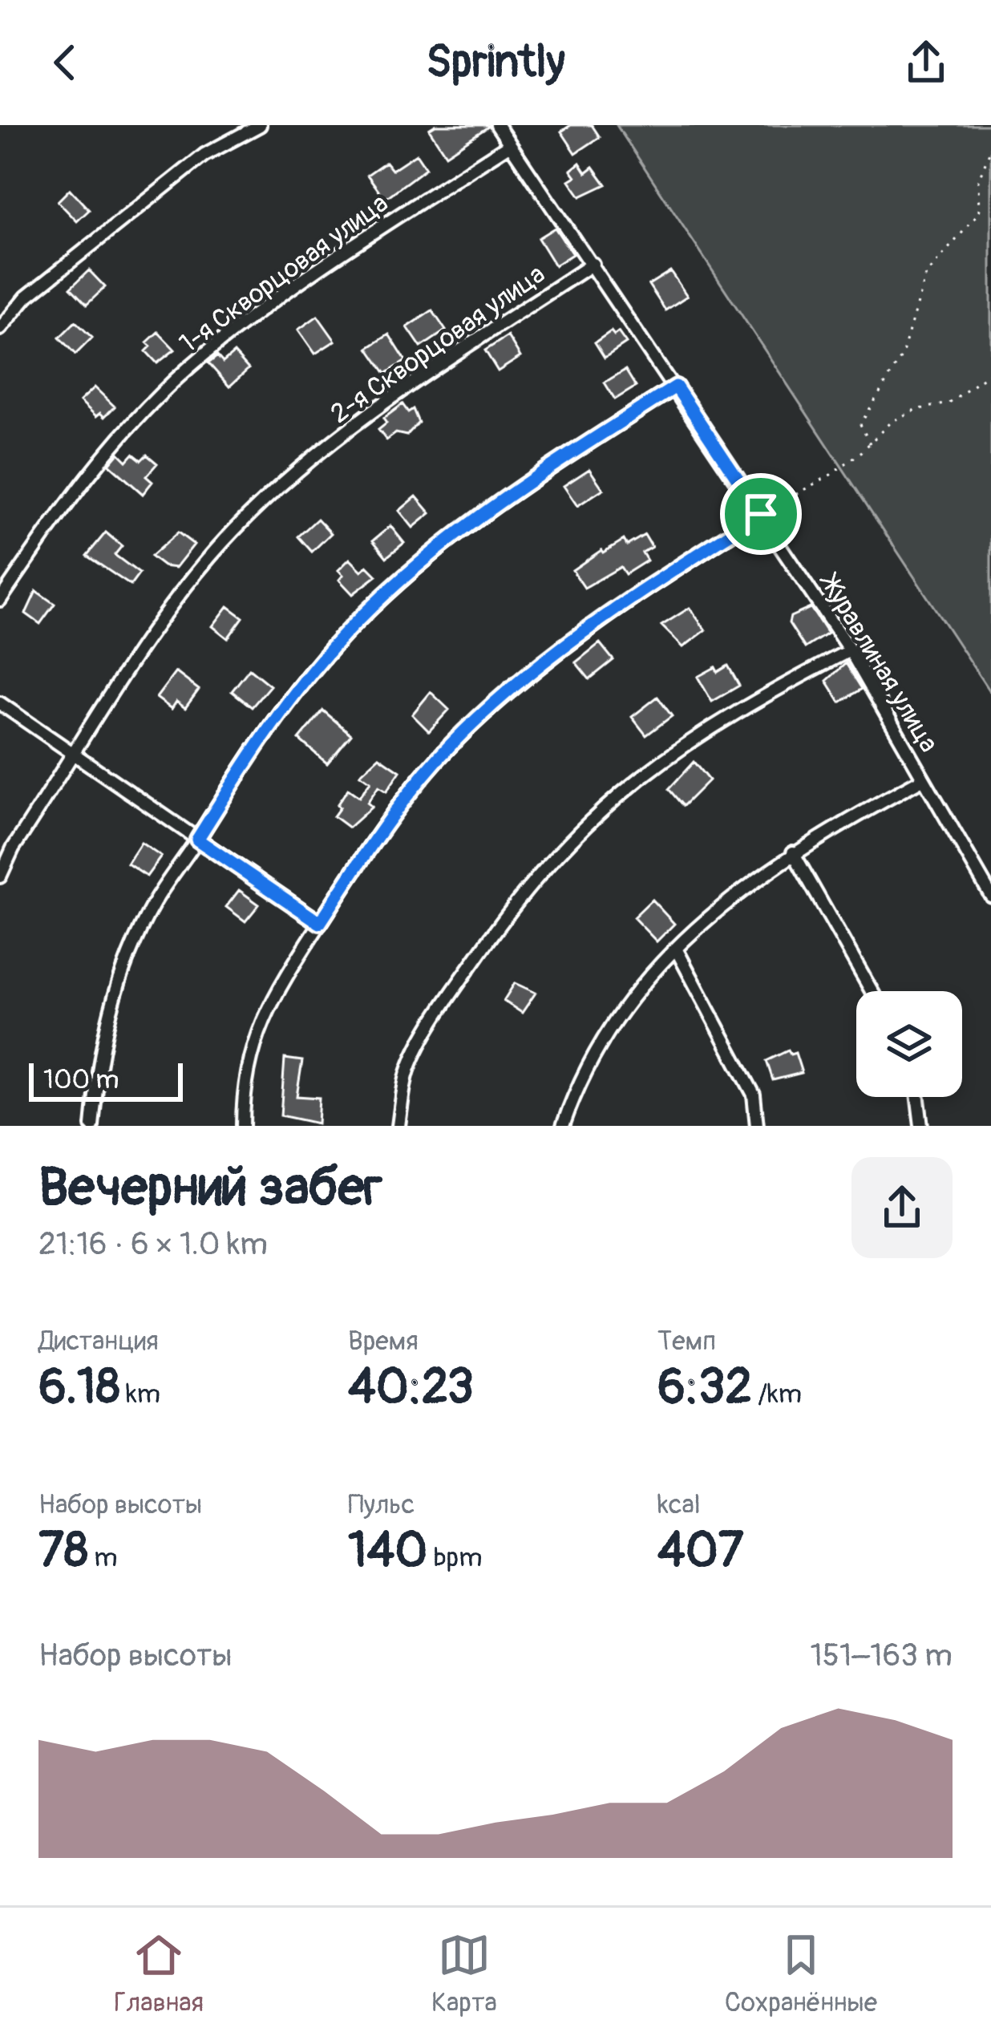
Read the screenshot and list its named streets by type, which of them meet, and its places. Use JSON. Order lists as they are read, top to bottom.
{
  "streets": {
    "street": ["1-я Скворцовая улица", "2-я Скворцовая улица", "Журавлиная улица"]
  },
  "crossings": [
    ["1-я Скворцовая улица", "Журавлиная улица"],
    ["2-я Скворцовая улица", "Журавлиная улица"]
  ],
  "scale_bar": "100 m",
  "page": {
    "header": "Sprintly",
    "scale": "100 m",
    "heading": ["Вечерний забег", "21:16 · 6 × 1.0 km"],
    "stats": [
      ["Дистанция", "6.18 km"],
      ["Время", "40:23"],
      ["Темп", "6:32 /km"],
      ["Набор высоты", "78 m"],
      ["Пульс", "140 bpm"],
      ["kcal", "407"]
    ],
    "chart": ["Набор высоты", "151–163 m"],
    "tabs": ["Главная", "Карта", "Сохранённые"]
  }
}
